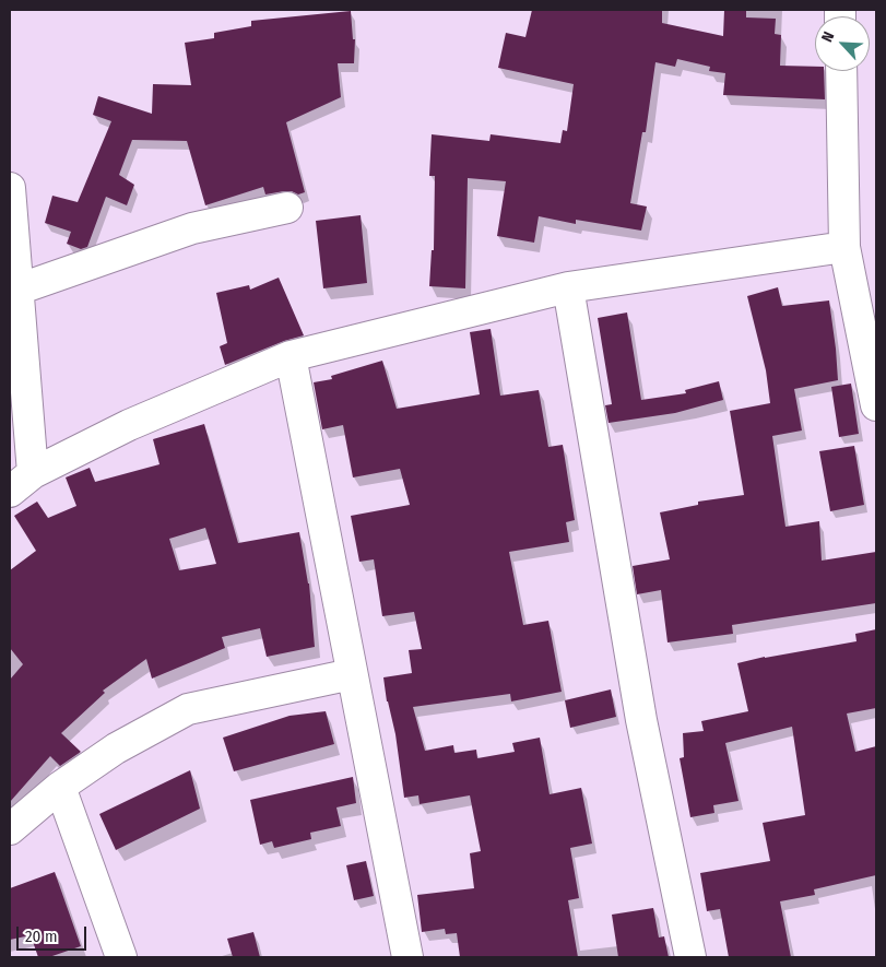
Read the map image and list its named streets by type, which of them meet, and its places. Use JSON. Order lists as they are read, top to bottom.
{
  "scale_bar": "20 m",
  "north": "top left"
}
